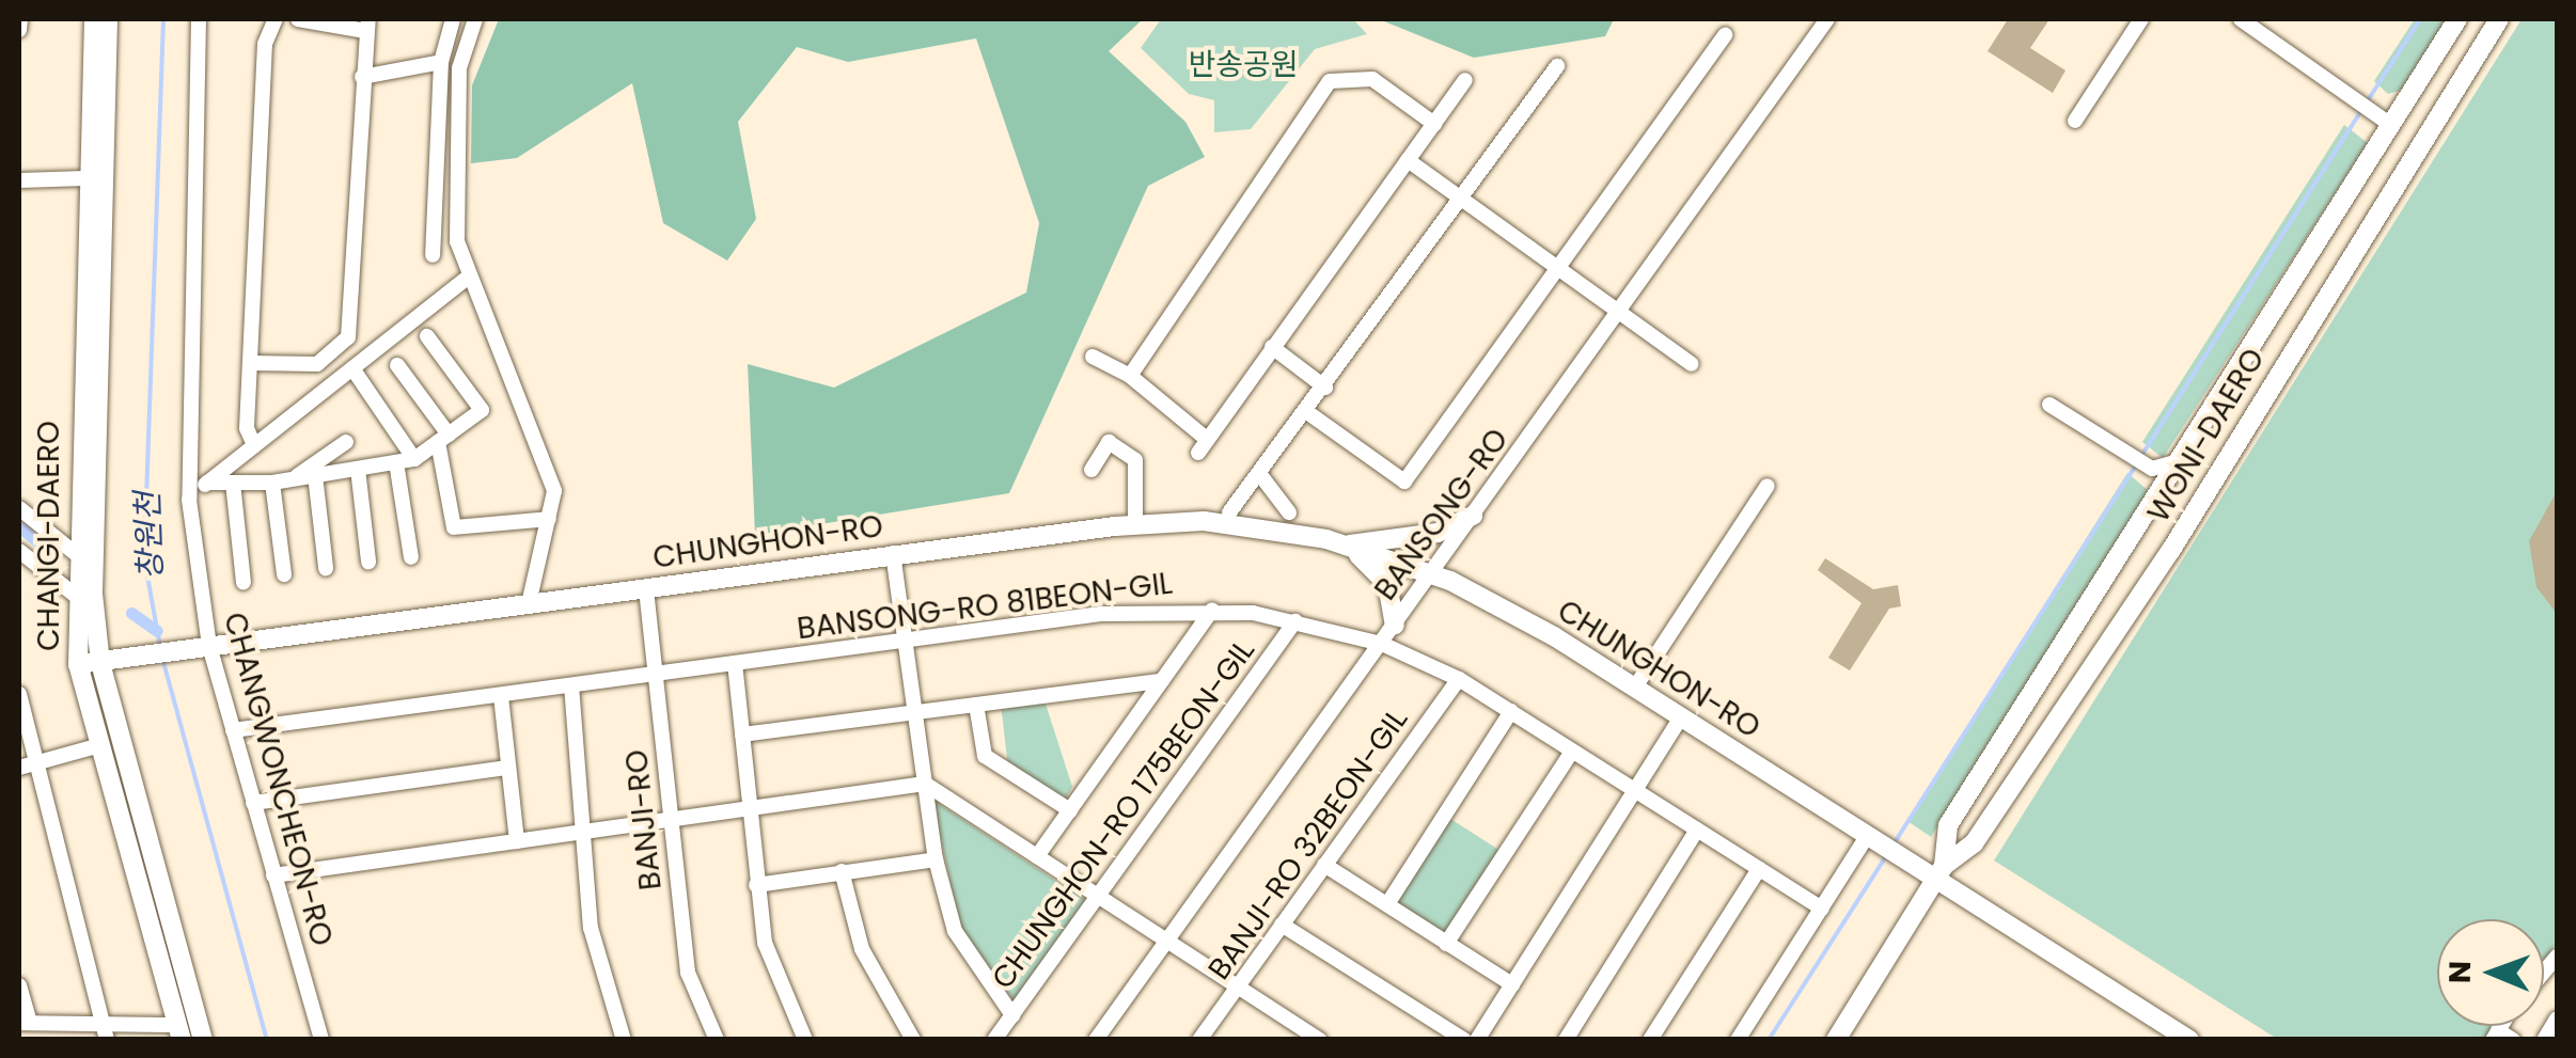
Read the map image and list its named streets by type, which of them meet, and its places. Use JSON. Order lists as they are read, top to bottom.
{
  "streets": {
    "main road": ["WONI-DAERO", "CHANGI-DAERO", "CHUNGHON-RO"],
    "street": [
      "BANSONG-RO",
      "BANSONG-RO 81BEON-GIL",
      "CHANGWONCHEON-RO",
      "CHUNGHON-RO 175BEON-GIL",
      "BANJI-RO",
      "BANJI-RO 32BEON-GIL"
    ]
  },
  "crossings": [
    ["WONI-DAERO", "CHUNGHON-RO"],
    ["BANSONG-RO", "CHUNGHON-RO"],
    ["BANSONG-RO", "BANSONG-RO 81BEON-GIL"],
    ["CHANGI-DAERO", "CHUNGHON-RO"],
    ["CHUNGHON-RO", "CHANGWONCHEON-RO"],
    ["CHUNGHON-RO", "BANJI-RO"],
    ["BANSONG-RO 81BEON-GIL", "CHANGWONCHEON-RO"],
    ["BANSONG-RO 81BEON-GIL", "CHUNGHON-RO 175BEON-GIL"],
    ["BANSONG-RO 81BEON-GIL", "BANJI-RO"],
    ["BANSONG-RO 81BEON-GIL", "BANJI-RO 32BEON-GIL"]
  ],
  "water": ["창원천"],
  "parks": ["반송공원"],
  "north": "left"
}
